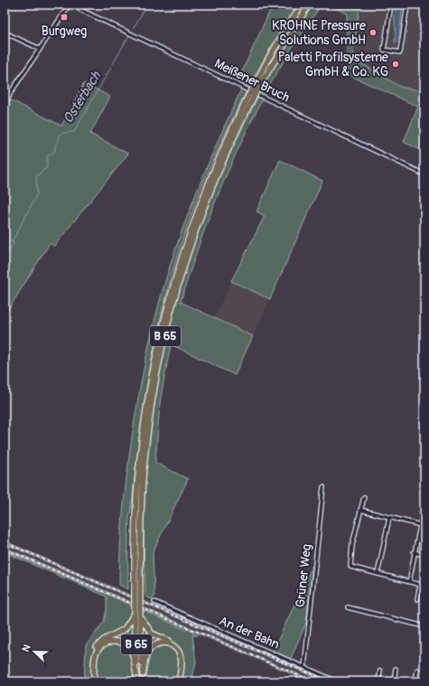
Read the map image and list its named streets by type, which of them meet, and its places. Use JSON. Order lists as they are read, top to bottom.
{
  "streets": {
    "highway": ["B 65"],
    "street": ["Meißener Bruch", "Grüner Weg", "An der Bahn"]
  },
  "crossings": [
    ["Grüner Weg", "An der Bahn"]
  ],
  "water": ["Osterbach"],
  "places": {
    "transit": ["Burgweg"],
    "other": ["KROHNE Pressure Solutions GmbH", "Paletti Profilsysteme GmbH & Co. KG"]
  },
  "north": "top left"
}
